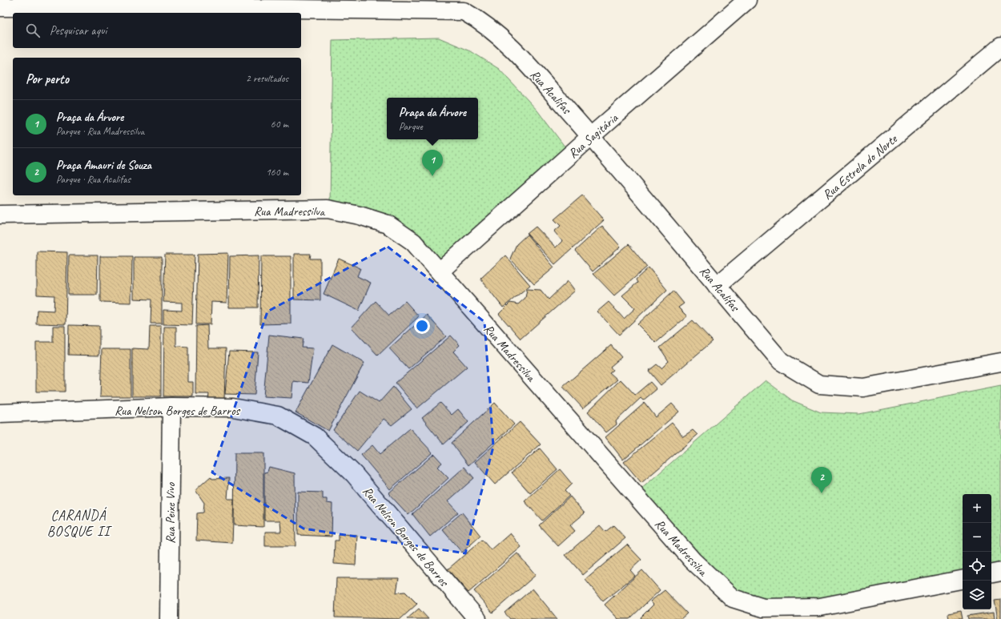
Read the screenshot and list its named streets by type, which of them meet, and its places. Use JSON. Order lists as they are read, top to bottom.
{
  "streets": {
    "street": [
      "Rua Acalifas",
      "Rua Sagitária",
      "Rua Estrela do Norte",
      "Rua Madressilva",
      "Rua Nelson Borges de Barros",
      "Rua Peixe Vivo"
    ]
  },
  "crossings": [
    ["Rua Acalifas", "Rua Sagitária"],
    ["Rua Acalifas", "Rua Estrela do Norte"],
    ["Rua Sagitária", "Rua Madressilva"],
    ["Rua Nelson Borges de Barros", "Rua Peixe Vivo"]
  ],
  "districts": ["CARANDÁ BOSQUE II"],
  "page": {
    "search": "Pesquisar aqui",
    "heading": ["Por perto", "2 resultados"],
    "popup": ["Praça da Árvore", "Parque"],
    "list": [
      {
        "mark": "1",
        "name": "Praça da Árvore",
        "note": "Parque · Rua Madressilva",
        "value": "60 m"
      },
      {
        "mark": "2",
        "name": "Praça Amauri de Souza",
        "note": "Parque · Rua Acalifas",
        "value": "160 m"
      }
    ],
    "pins": ["1", "2"],
    "map_buttons": ["+", "−"]
  }
}
